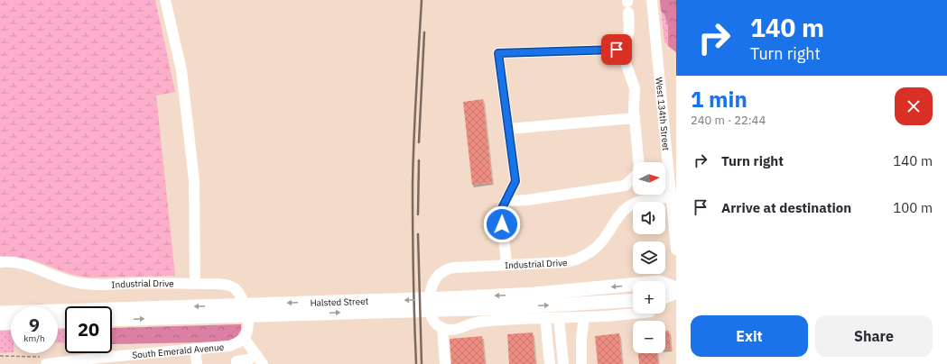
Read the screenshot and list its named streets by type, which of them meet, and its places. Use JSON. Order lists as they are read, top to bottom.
{
  "streets": {
    "main road": ["Halsted Street"],
    "street": ["West 134th Street", "Industrial Drive", "South Emerald Avenue"]
  },
  "crossings": [
    ["West 134th Street", "Industrial Drive"],
    ["Industrial Drive", "South Emerald Avenue"]
  ],
  "north": "right",
  "page": {
    "turn": ["140 m", "Turn right"],
    "heading": ["1 min", "240 m · 22:44"],
    "list": [
      {
        "name": "Turn right",
        "value": "140 m"
      },
      {
        "name": "Arrive at destination",
        "value": "100 m"
      }
    ],
    "map_buttons": ["+", "−"],
    "speed": "9 km/h",
    "limit": "20",
    "buttons": ["Exit", "Share"]
  }
}
